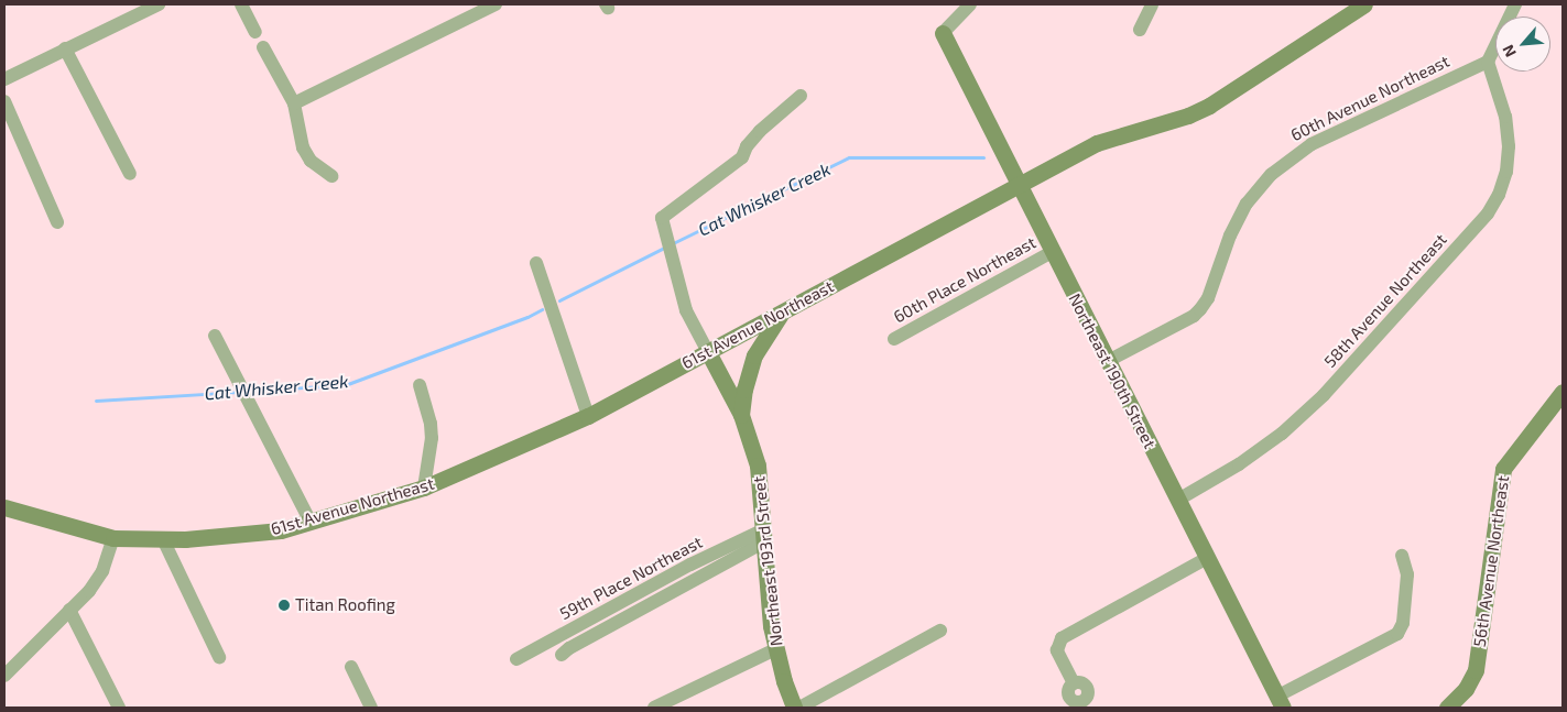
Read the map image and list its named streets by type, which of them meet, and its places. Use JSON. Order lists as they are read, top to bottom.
{
  "streets": {
    "main road": [
      "61st Avenue Northeast",
      "Northeast 190th Street",
      "Northeast 193rd Street",
      "56th Avenue Northeast"
    ],
    "street": [
      "60th Avenue Northeast",
      "60th Place Northeast",
      "58th Avenue Northeast",
      "59th Place Northeast"
    ]
  },
  "crossings": [
    ["60th Avenue Northeast", "58th Avenue Northeast"],
    ["60th Avenue Northeast", "Northeast 190th Street"],
    ["60th Place Northeast", "Northeast 190th Street"],
    ["58th Avenue Northeast", "Northeast 190th Street"],
    ["61st Avenue Northeast", "Northeast 190th Street"],
    ["61st Avenue Northeast", "Northeast 193rd Street"],
    ["Northeast 193rd Street", "59th Place Northeast"]
  ],
  "water": ["Cat Whisker Creek"],
  "places": ["Titan Roofing"],
  "north": "bottom left"
}
